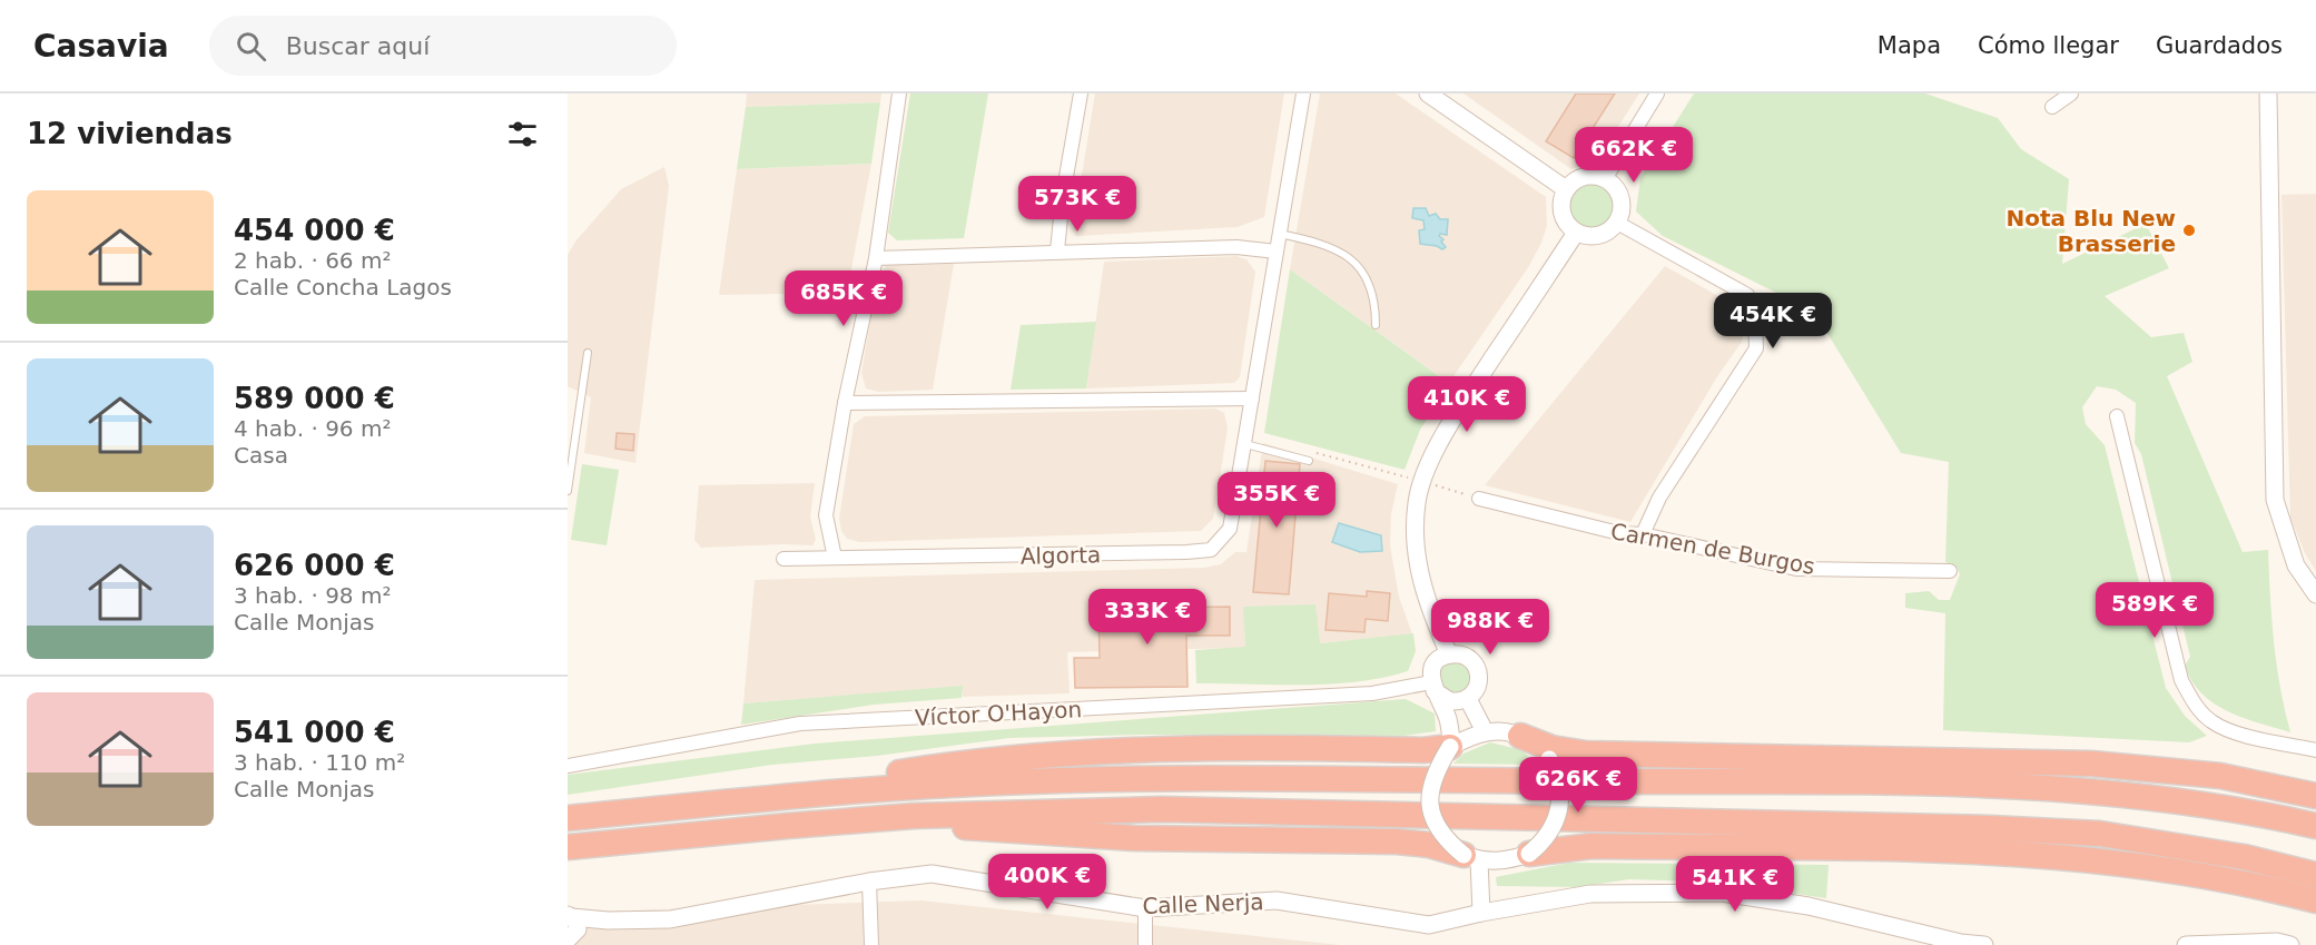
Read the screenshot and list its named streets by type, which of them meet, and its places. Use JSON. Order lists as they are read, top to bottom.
{
  "streets": {
    "street": [
      "Carmen de Burgos",
      "Algorta",
      "Víctor O'Hayon",
      "Calle Nerja"
    ]
  },
  "places": ["Nota Blu New Brasserie"],
  "page": {
    "header": "Casavia",
    "search": "Buscar aquí",
    "nav": ["Mapa", "Cómo llegar", "Guardados"],
    "heading": "12 viviendas",
    "price": [
      "662K €",
      "573K €",
      "685K €",
      "454K €",
      "410K €",
      "355K €",
      "589K €",
      "333K €",
      "988K €",
      "626K €",
      "400K €",
      "541K €"
    ],
    "list": [
      {
        "name": "454 000 €",
        "note": "2 hab. · 66 m² · Calle Concha Lagos"
      },
      {
        "name": "589 000 €",
        "note": "4 hab. · 96 m² · Casa"
      },
      {
        "name": "626 000 €",
        "note": "3 hab. · 98 m² · Calle Monjas"
      },
      {
        "name": "541 000 €",
        "note": "3 hab. · 110 m² · Calle Monjas"
      }
    ]
  }
}
